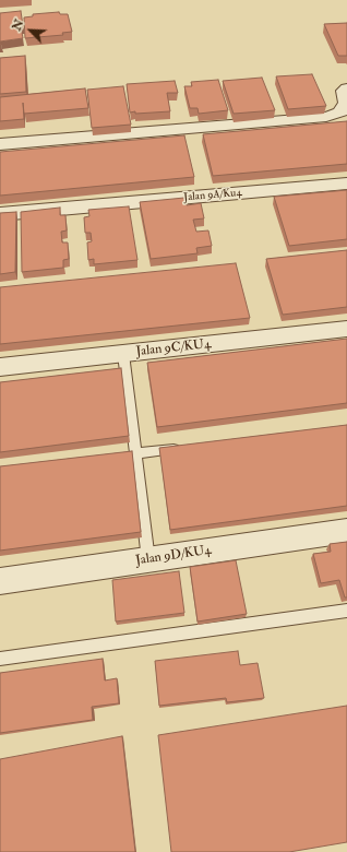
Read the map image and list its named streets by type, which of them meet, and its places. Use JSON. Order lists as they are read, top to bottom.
{
  "streets": {
    "street": ["Jalan 9A/Ku4", "Jalan 9C/KU4", "Jalan 9D/KU4"]
  },
  "north": "top left"
}
